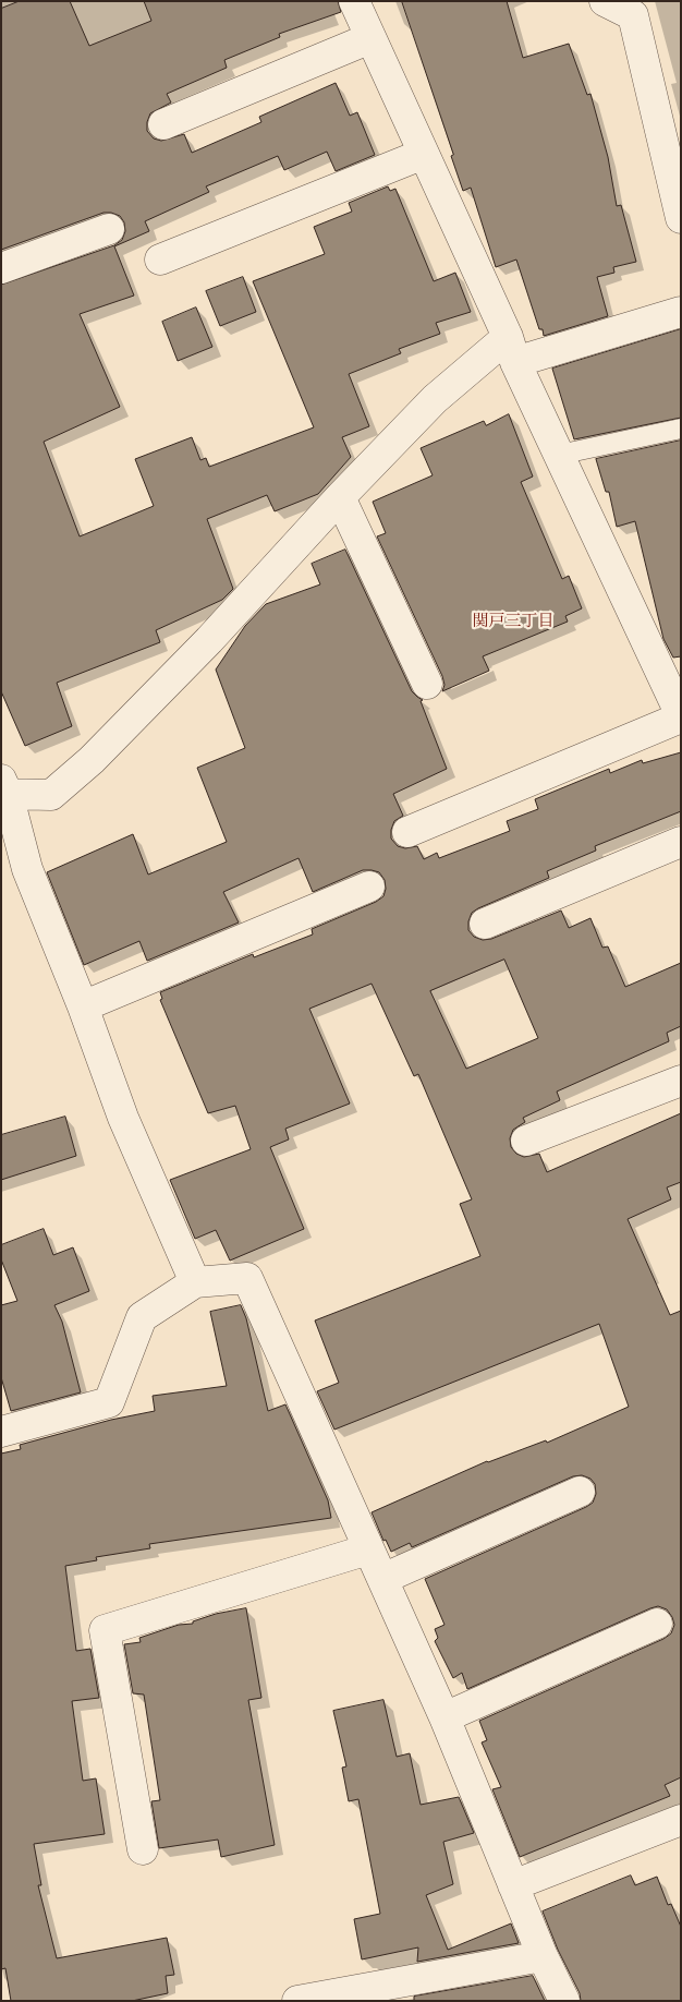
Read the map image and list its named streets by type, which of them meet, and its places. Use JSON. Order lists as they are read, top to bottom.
{
  "districts": ["関戸三丁目"]
}
